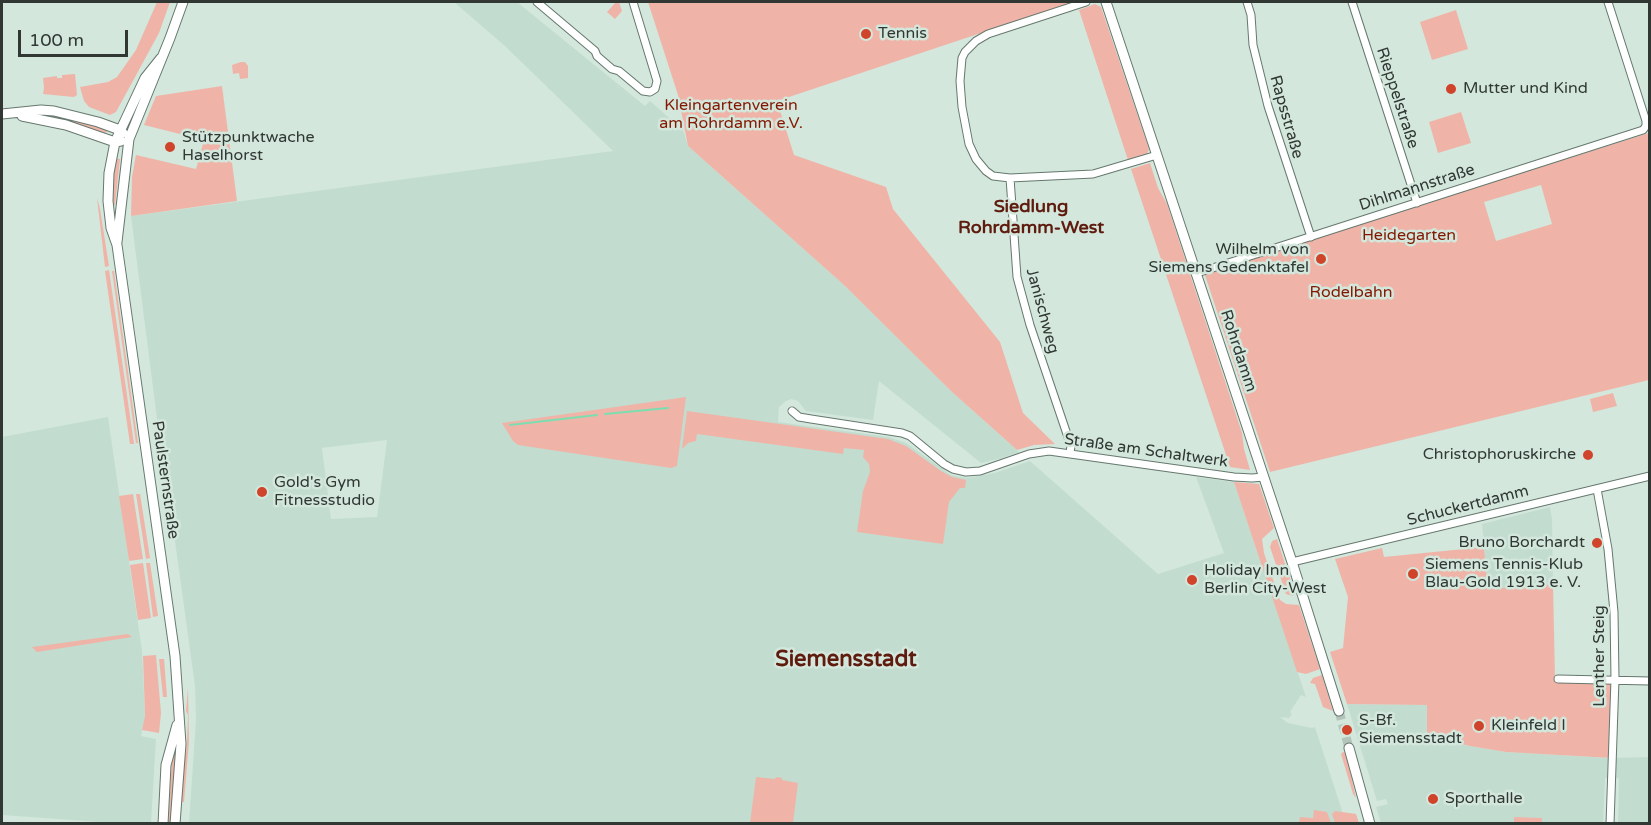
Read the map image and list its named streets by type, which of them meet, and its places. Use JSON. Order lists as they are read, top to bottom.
{
  "streets": {
    "main road": ["Rohrdamm", "Paulsternstraße"],
    "street": [
      "Rieppelstraße",
      "Rapsstraße",
      "Dihlmannstraße",
      "Janischweg",
      "Straße am Schaltwerk",
      "Schuckertdamm",
      "Lenther Steig"
    ]
  },
  "crossings": [
    ["Rieppelstraße", "Dihlmannstraße"],
    ["Rapsstraße", "Dihlmannstraße"],
    ["Dihlmannstraße", "Rohrdamm"],
    ["Janischweg", "Straße am Schaltwerk"],
    ["Rohrdamm", "Straße am Schaltwerk"],
    ["Rohrdamm", "Schuckertdamm"],
    ["Schuckertdamm", "Lenther Steig"]
  ],
  "districts": ["Siedlung Rohrdamm-West", "Siemensstadt"],
  "parks": ["Kleingartenverein am Rohrdamm e.V.", "Heidegarten", "Rodelbahn"],
  "places": [
    "Tennis",
    "Mutter und Kind",
    "Stützpunktwache Haselhorst",
    "Wilhelm von Siemens Gedenktafel",
    "Christophoruskirche",
    "Gold's Gym Fitnessstudio",
    "Bruno Borchardt",
    "Siemens Tennis-Klub Blau-Gold 1913 e. V.",
    "Holiday Inn Berlin City-West",
    "Kleinfeld I",
    "S-Bf. Siemensstadt",
    "Sporthalle"
  ],
  "scale_bar": "100 m"
}
